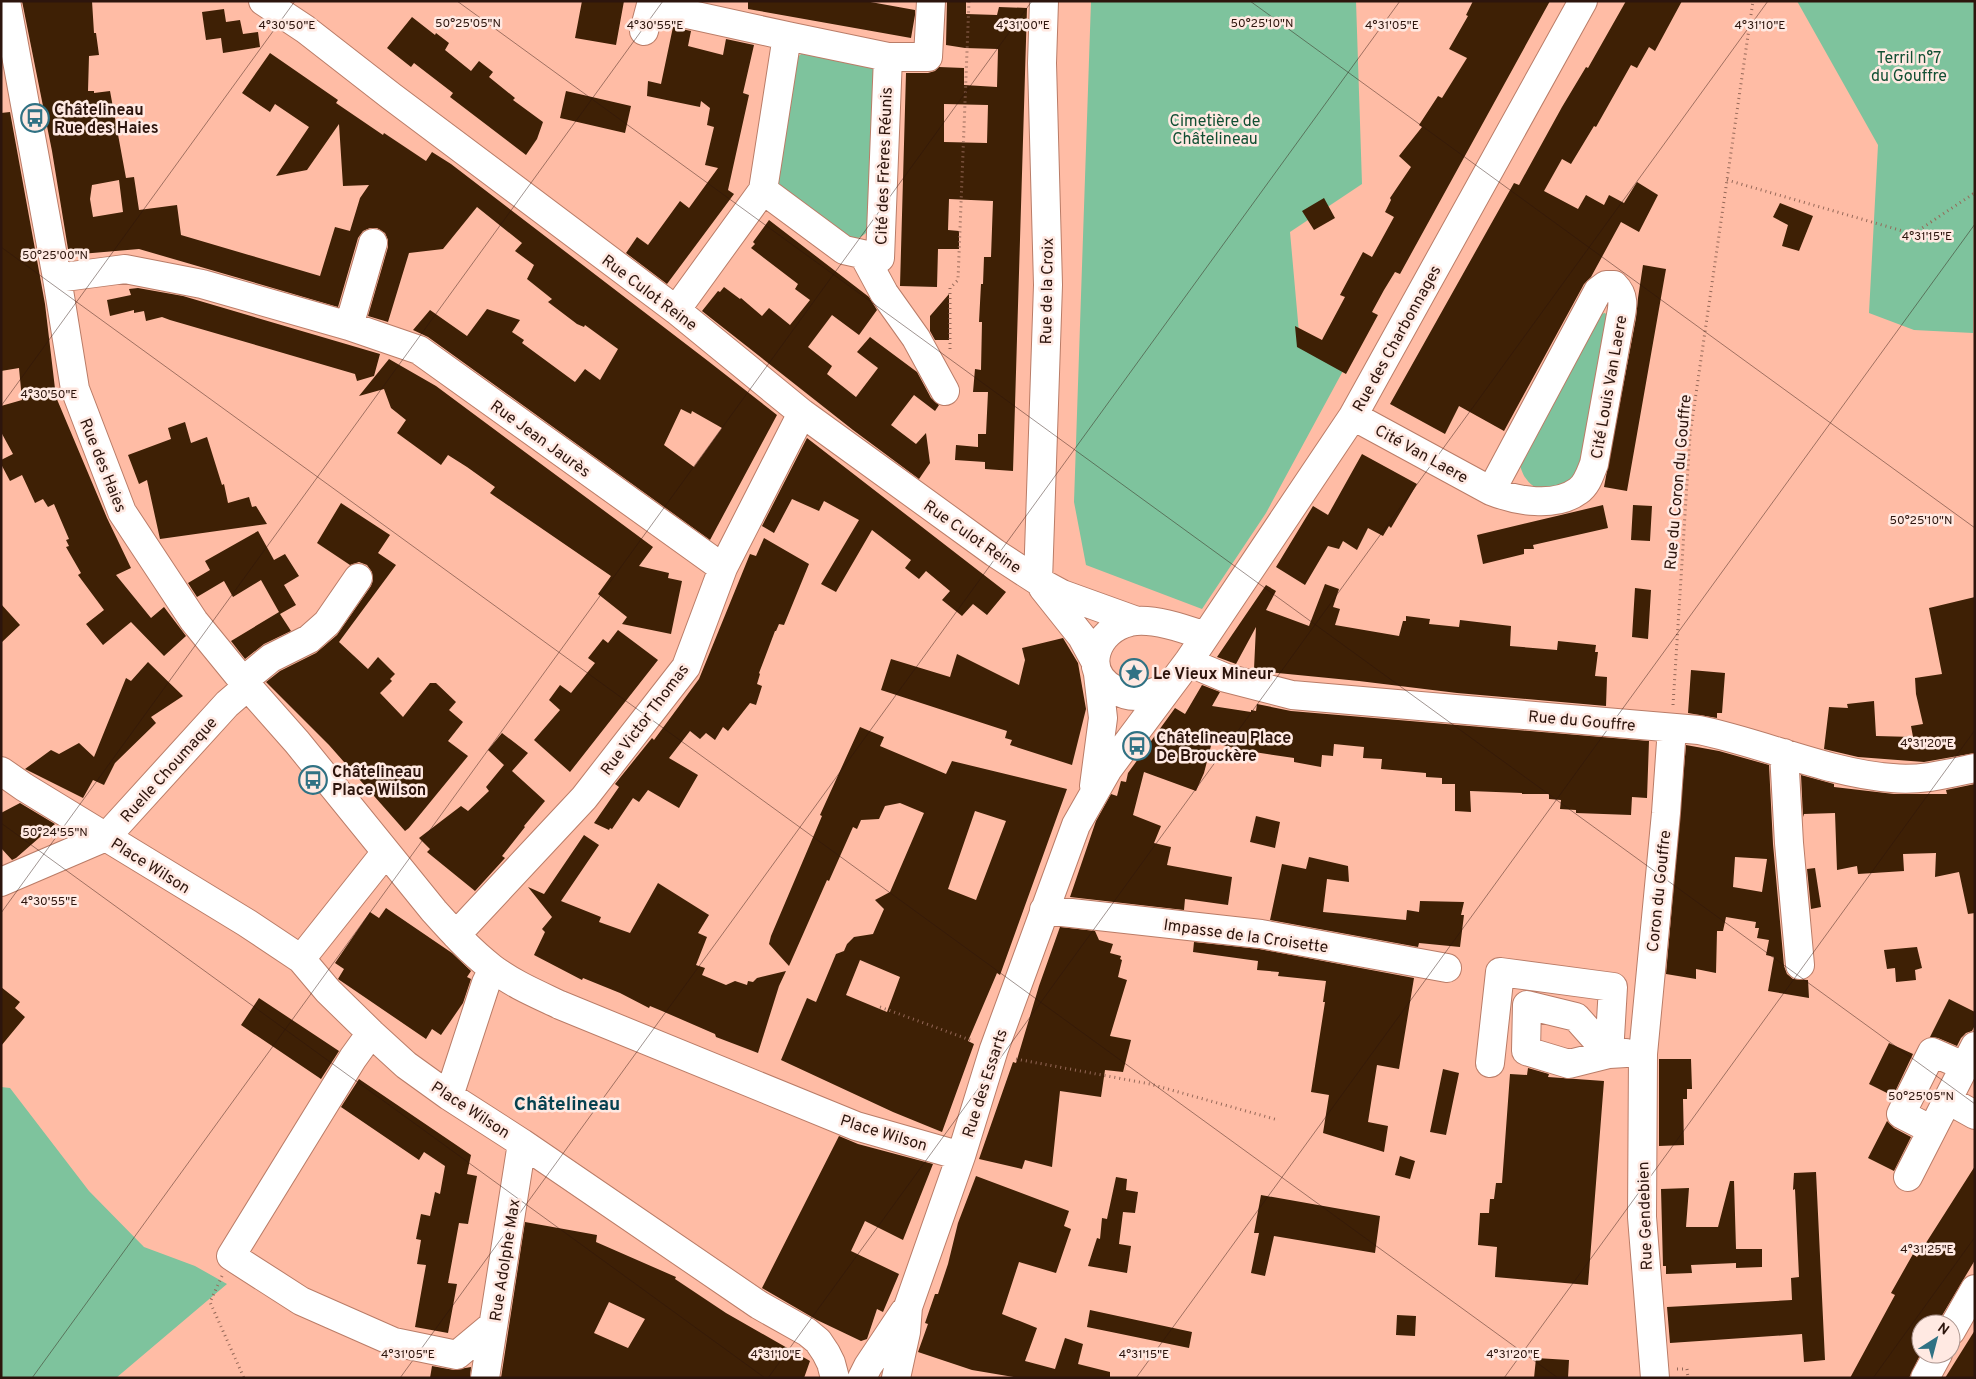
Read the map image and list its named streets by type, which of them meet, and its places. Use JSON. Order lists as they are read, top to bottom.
{
  "streets": {
    "street": [
      "Cité des Frères Réunis",
      "Rue de la Croix",
      "Rue Culot Reine",
      "Rue des Charbonnages",
      "Cité Louis Van Laere",
      "Rue Jean Jaurès",
      "Cité Van Laere",
      "Rue des Haies",
      "Rue Victor Thomas",
      "Rue du Gouffre",
      "Ruelle Choumaque",
      "Place Wilson",
      "Coron du Gouffre",
      "Impasse de la Croisette",
      "Rue des Essarts",
      "Rue Gendebien",
      "Rue Adolphe Max"
    ],
    "path": ["Rue du Coron du Gouffre"]
  },
  "crossings": [
    ["Rue de la Croix", "Rue Culot Reine"],
    ["Rue Culot Reine", "Rue Victor Thomas"],
    ["Rue des Charbonnages", "Cité Van Laere"],
    ["Rue des Charbonnages", "Rue du Gouffre"],
    ["Rue des Charbonnages", "Rue des Essarts"],
    ["Cité Louis Van Laere", "Cité Van Laere"],
    ["Rue Jean Jaurès", "Rue des Haies"],
    ["Rue Jean Jaurès", "Rue Victor Thomas"],
    ["Rue des Haies", "Ruelle Choumaque"],
    ["Rue des Haies", "Place Wilson"],
    ["Rue du Coron du Gouffre", "Rue du Gouffre"],
    ["Rue du Coron du Gouffre", "Coron du Gouffre"],
    ["Rue Victor Thomas", "Place Wilson"],
    ["Rue du Gouffre", "Coron du Gouffre"],
    ["Ruelle Choumaque", "Place Wilson"],
    ["Place Wilson", "Rue des Essarts"],
    ["Place Wilson", "Rue Adolphe Max"],
    ["Coron du Gouffre", "Rue Gendebien"],
    ["Impasse de la Croisette", "Rue des Essarts"]
  ],
  "districts": ["Châtelineau"],
  "parks": ["Terril n°7 du Gouffre", "Cimetière de Châtelineau"],
  "places": {
    "bus stop": ["Châtelineau Rue des Haies", "Châtelineau Place De Brouckère", "Châtelineau Place Wilson"],
    "place": ["Le Vieux Mineur"]
  },
  "north": "top right",
  "coordinates": [
    "50°25'05\"N",
    "50°25'10\"N",
    "4°30'50\"E",
    "4°30'55\"E",
    "4°31'00\"E",
    "4°31'05\"E",
    "4°31'10\"E",
    "4°31'15\"E",
    "50°25'00\"N",
    "4°31'20\"E",
    "50°24'55\"N",
    "4°31'25\"E"
  ]
}
